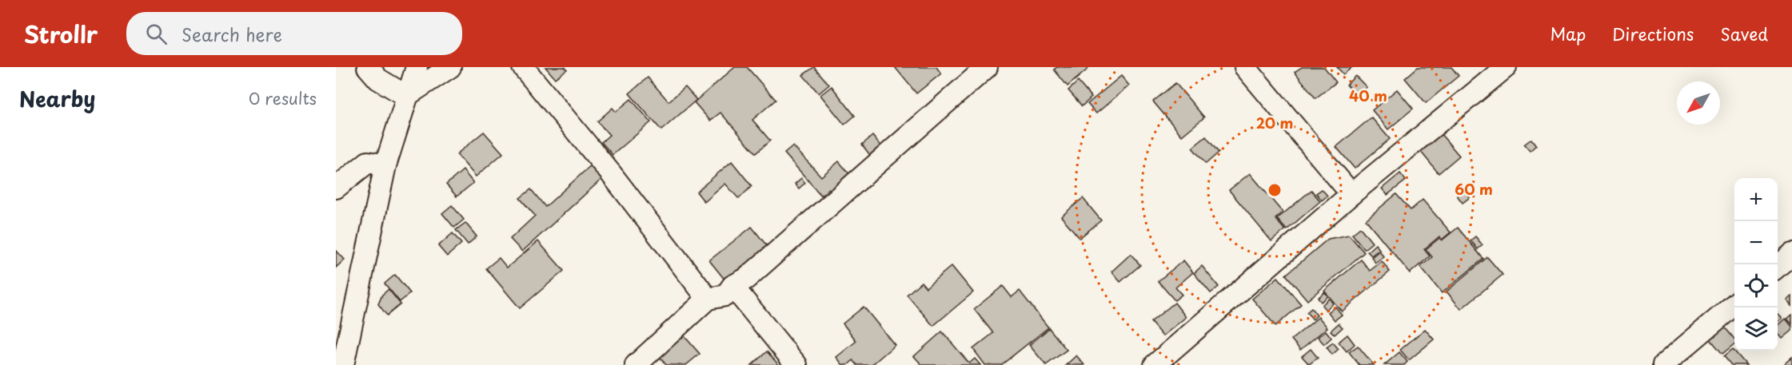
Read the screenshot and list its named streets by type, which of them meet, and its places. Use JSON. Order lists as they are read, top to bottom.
{
  "north": "bottom left",
  "page": {
    "header": "Strollr",
    "search": "Search here",
    "nav": ["Map", "Directions", "Saved"],
    "heading": ["Nearby", "0 results"],
    "map_buttons": ["+", "−"]
  },
  "rings": ["40 m", "20 m", "60 m"]
}
